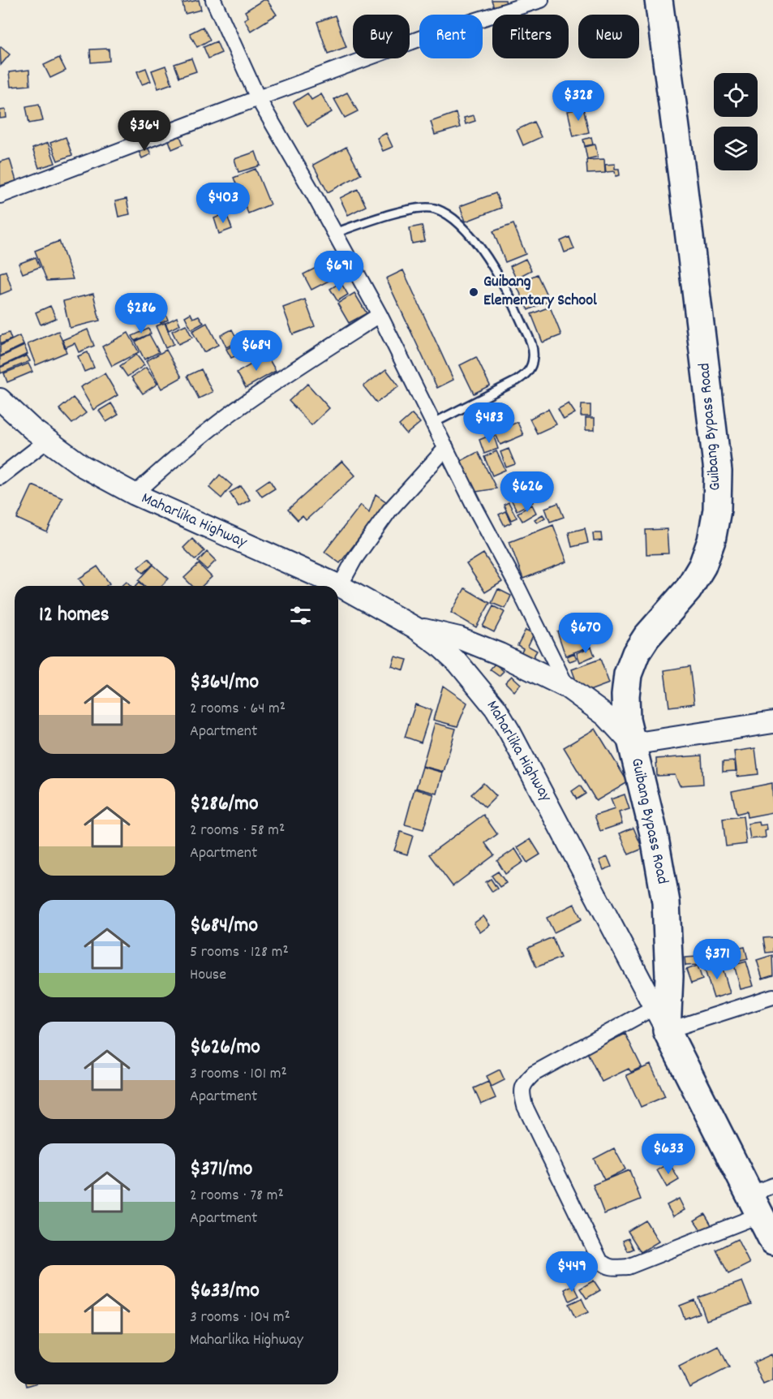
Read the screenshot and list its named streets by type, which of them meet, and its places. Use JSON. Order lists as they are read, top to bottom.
{
  "streets": {
    "highway": ["Guibang Bypass Road", "Maharlika Highway"]
  },
  "crossings": [
    ["Guibang Bypass Road", "Maharlika Highway"]
  ],
  "places": ["Guibang Elementary School"],
  "page": {
    "chip": [
      "Buy",
      "Rent",
      "Filters",
      "New"
    ],
    "price": [
      "$328",
      "$364",
      "$403",
      "$691",
      "$286",
      "$684",
      "$483",
      "$626",
      "$670",
      "$371",
      "$633",
      "$449"
    ],
    "heading": "12 homes",
    "list": [
      {
        "name": "$364/mo",
        "note": "2 rooms · 64 m² · Apartment"
      },
      {
        "name": "$286/mo",
        "note": "2 rooms · 58 m² · Apartment"
      },
      {
        "name": "$684/mo",
        "note": "5 rooms · 128 m² · House"
      },
      {
        "name": "$626/mo",
        "note": "3 rooms · 101 m² · Apartment"
      },
      {
        "name": "$371/mo",
        "note": "2 rooms · 78 m² · Apartment"
      },
      {
        "name": "$633/mo",
        "note": "3 rooms · 104 m² · Maharlika Highway"
      }
    ]
  }
}
